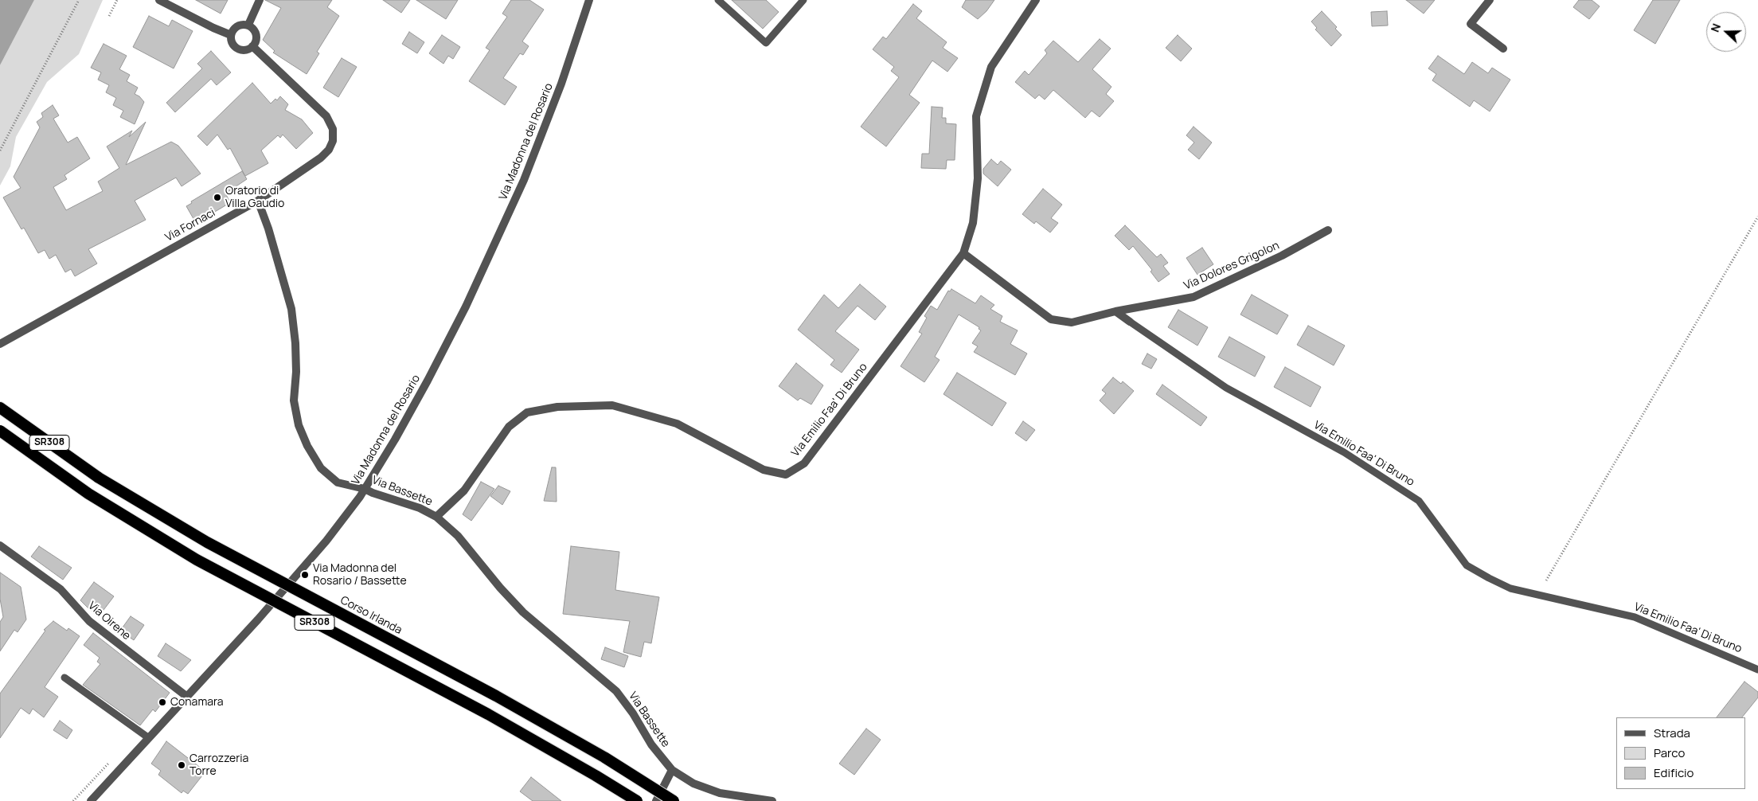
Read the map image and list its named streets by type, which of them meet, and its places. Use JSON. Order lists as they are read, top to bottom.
{
  "streets": {
    "highway": ["SR308", "Corso Irlanda"],
    "street": [
      "Via Madonna del Rosario",
      "Via Fornaci",
      "Via Dolores Grigolon",
      "Via Emilio Faa' Di Bruno",
      "Via Bassette",
      "Via Oirene"
    ]
  },
  "crossings": [
    ["Via Madonna del Rosario", "Via Bassette"],
    ["Via Madonna del Rosario", "Via Oirene"],
    ["Via Fornaci", "Via Bassette"],
    ["Via Dolores Grigolon", "Via Emilio Faa' Di Bruno"],
    ["Via Emilio Faa' Di Bruno", "Via Bassette"]
  ],
  "places": [
    "Oratorio di Villa Gaudio",
    "Via Madonna del Rosario / Bassette",
    "Conamara",
    "Carrozzeria Torre"
  ],
  "legend": ["Strada", "Parco", "Edificio"],
  "north": "left"
}
